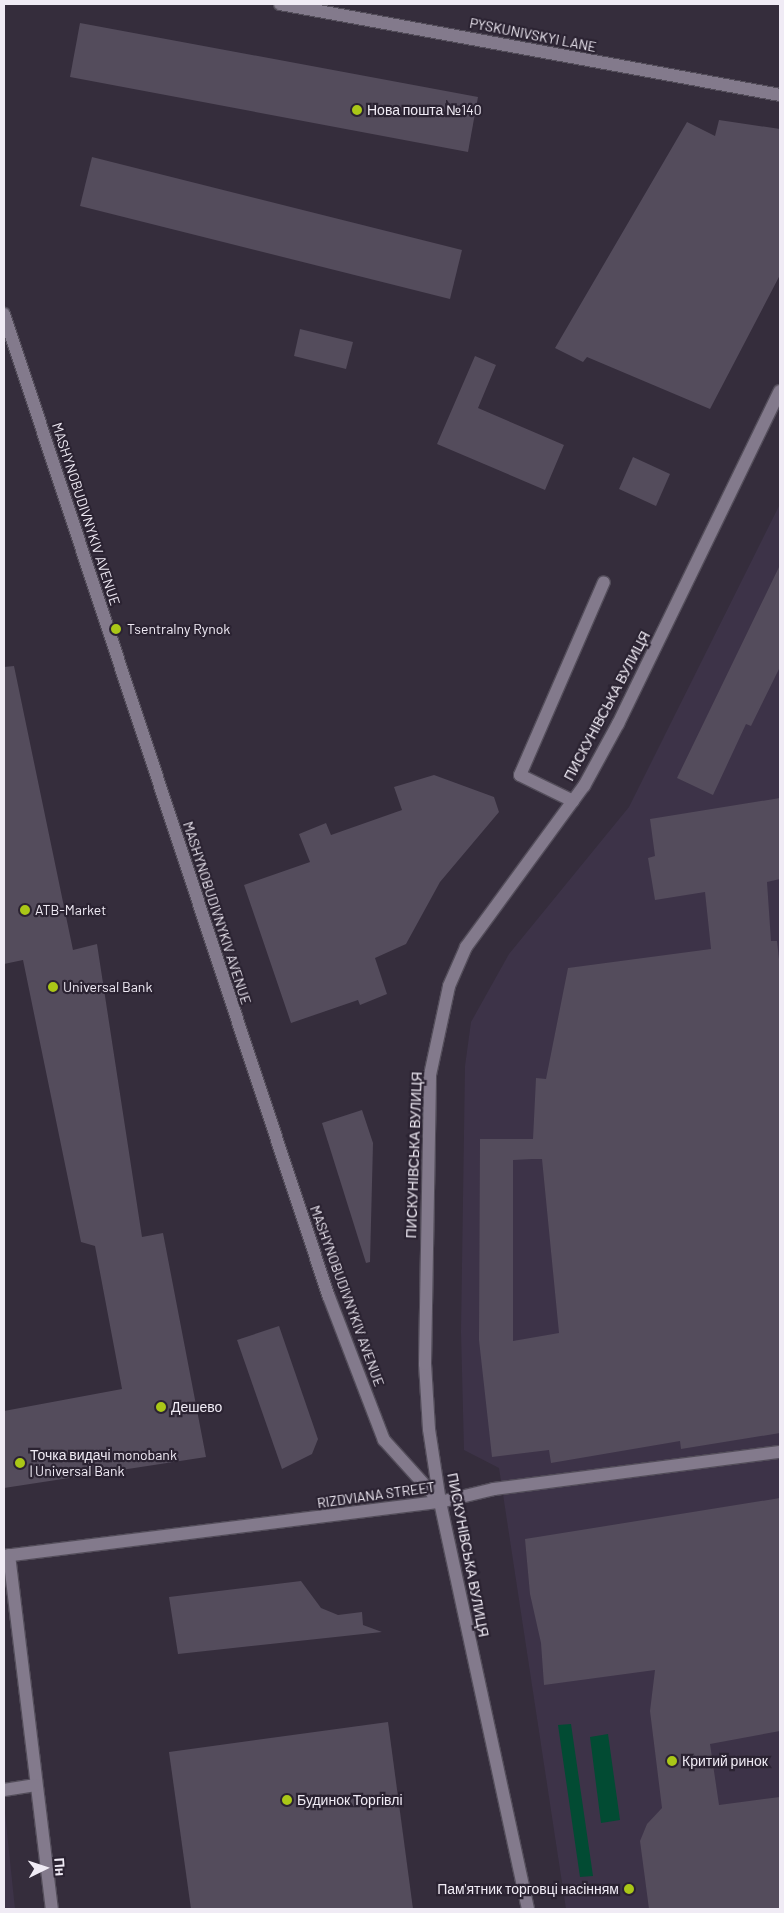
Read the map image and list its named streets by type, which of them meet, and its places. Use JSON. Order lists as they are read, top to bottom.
{
  "streets": {
    "street": [
      "PYSKUNIVSKYI LANE",
      "MASHYNOBUDIVNYKIV AVENUE",
      "ПИСКУНІВСЬКА ВУЛИЦЯ",
      "RIZDVIANA STREET"
    ]
  },
  "crossings": [
    ["MASHYNOBUDIVNYKIV AVENUE", "ПИСКУНІВСЬКА ВУЛИЦЯ"],
    ["MASHYNOBUDIVNYKIV AVENUE", "RIZDVIANA STREET"],
    ["ПИСКУНІВСЬКА ВУЛИЦЯ", "RIZDVIANA STREET"]
  ],
  "places": [
    "Нова пошта №140",
    "Tsentralny Rynok",
    "ATB-Market",
    "Universal Bank",
    "Дешево",
    "Точка видачі monobank | Universal Bank",
    "Критий ринок",
    "Будинок Торгівлі",
    "Пам'ятник торговці насінням"
  ],
  "north": "right"
}
